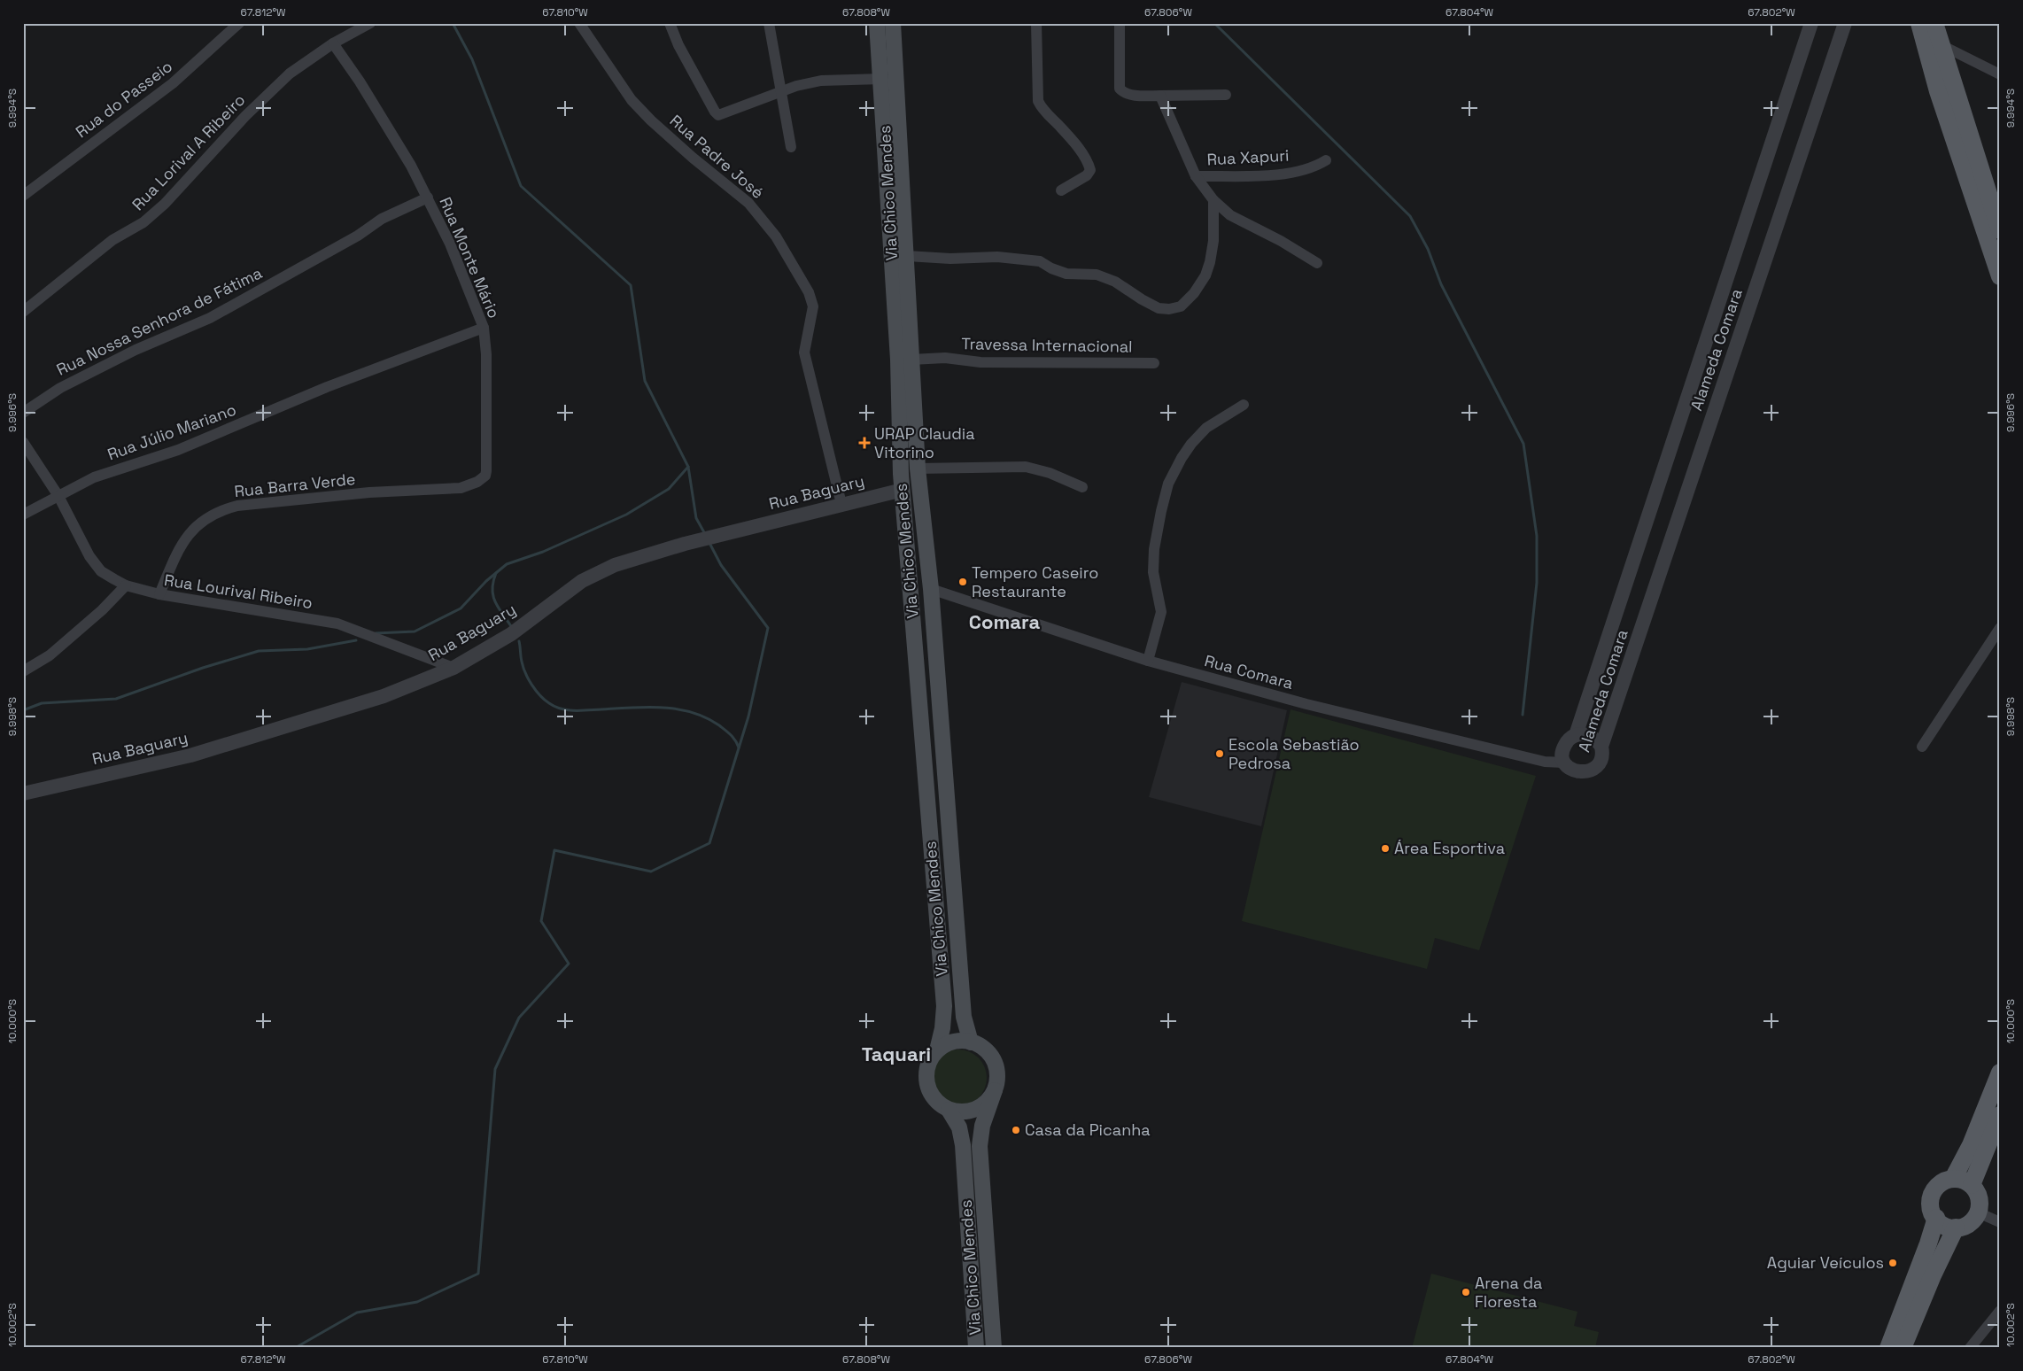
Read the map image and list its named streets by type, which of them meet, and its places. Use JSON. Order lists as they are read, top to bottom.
{
  "streets": {
    "main road": ["Via Chico Mendes"],
    "street": [
      "Rua do Passeio",
      "Rua Lorival A Ribeiro",
      "Rua Padre José",
      "Rua Xapuri",
      "Rua Monte Mário",
      "Rua Nossa Senhora de Fátima",
      "Travessa Internacional",
      "Alameda Comara",
      "Rua Júlio Mariano",
      "Rua Barra Verde",
      "Rua Baguary",
      "Rua Lourival Ribeiro",
      "Rua Comara"
    ]
  },
  "crossings": [
    ["Rua Lorival A Ribeiro", "Rua Monte Mário"],
    ["Rua Padre José", "Rua Baguary"],
    ["Via Chico Mendes", "Travessa Internacional"],
    ["Via Chico Mendes", "Rua Baguary"],
    ["Via Chico Mendes", "Rua Comara"],
    ["Rua Monte Mário", "Rua Nossa Senhora de Fátima"],
    ["Rua Monte Mário", "Rua Júlio Mariano"],
    ["Rua Monte Mário", "Rua Barra Verde"],
    ["Alameda Comara", "Rua Comara"],
    ["Rua Júlio Mariano", "Rua Lourival Ribeiro"],
    ["Rua Barra Verde", "Rua Lourival Ribeiro"],
    ["Rua Baguary", "Rua Lourival Ribeiro"]
  ],
  "districts": ["Comara", "Taquari"],
  "places": {
    "health": ["URAP Claudia Vitorino"],
    "other": [
      "Tempero Caseiro Restaurante",
      "Escola Sebastião Pedrosa",
      "Área Esportiva",
      "Casa da Picanha",
      "Aguiar Veículos",
      "Arena da Floresta"
    ]
  },
  "coordinates": [
    "67.812°W",
    "67.810°W",
    "67.808°W",
    "67.806°W",
    "67.804°W",
    "67.802°W",
    "9.994°S",
    "9.996°S",
    "9.998°S",
    "10.000°S",
    "10.002°S"
  ]
}
